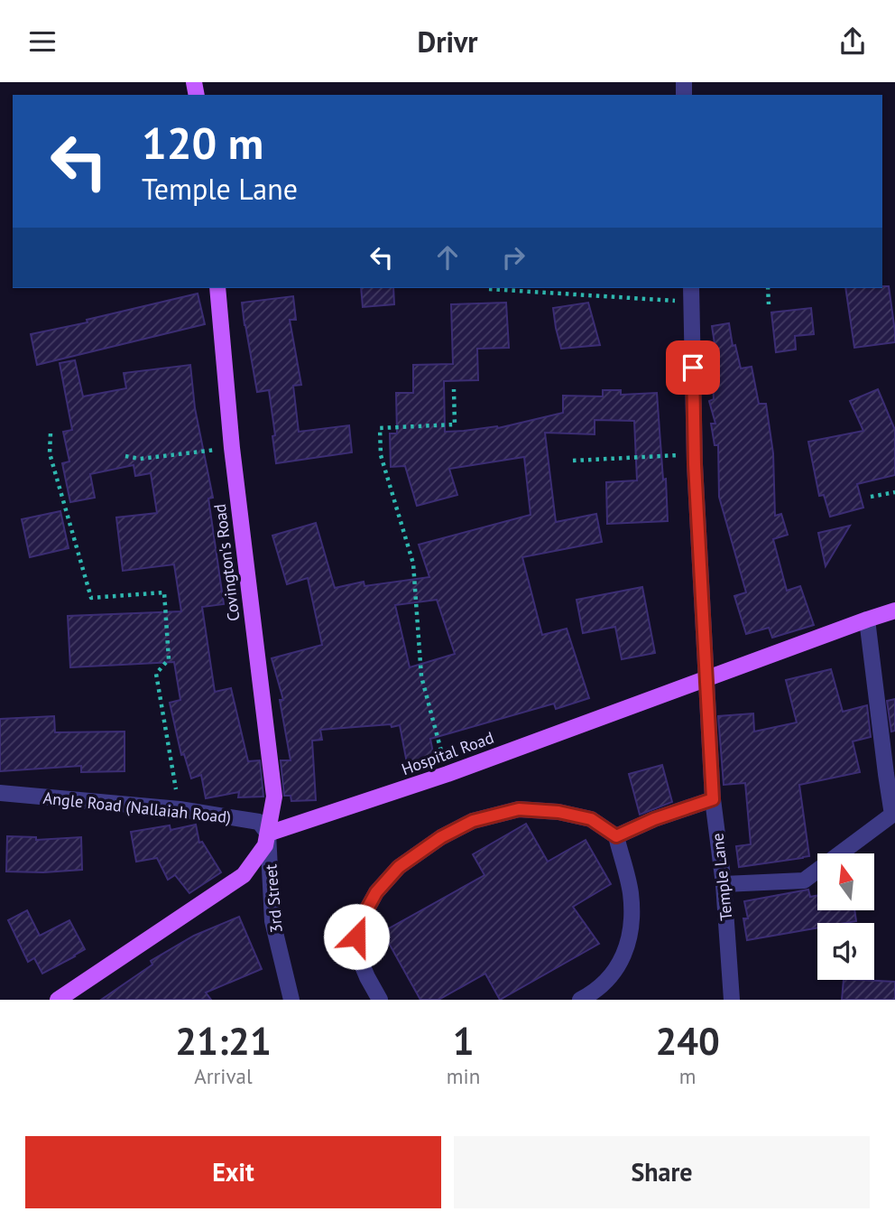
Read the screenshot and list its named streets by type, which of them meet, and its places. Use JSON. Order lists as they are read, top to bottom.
{
  "streets": {
    "main road": ["Covington's Road", "Hospital Road"],
    "street": ["Angle Road (Nallaiah Road)", "Temple Lane", "3rd Street"]
  },
  "crossings": [
    ["Covington's Road", "Hospital Road"],
    ["Covington's Road", "Angle Road (Nallaiah Road)"],
    ["Covington's Road", "3rd Street"],
    ["Hospital Road", "Angle Road (Nallaiah Road)"],
    ["Hospital Road", "Temple Lane"],
    ["Hospital Road", "3rd Street"],
    ["Angle Road (Nallaiah Road)", "3rd Street"]
  ],
  "north": "top",
  "page": {
    "header": "Drivr",
    "turn": ["120 m", "Temple Lane"],
    "eta": [
      "21:21",
      "Arrival",
      "1",
      "min",
      "240",
      "m"
    ],
    "buttons": ["Exit", "Share"]
  }
}
